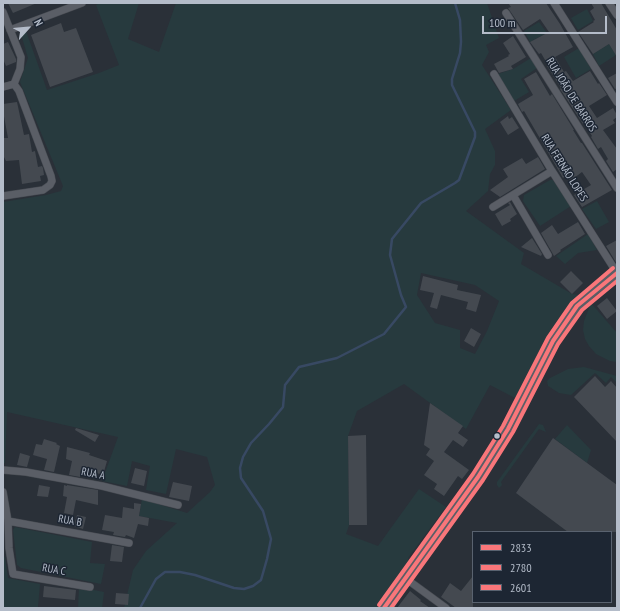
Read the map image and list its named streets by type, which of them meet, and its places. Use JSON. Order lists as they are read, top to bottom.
{
  "streets": {
    "street": [
      "RUA JOÃO DE BARROS",
      "RUA FERNÃO LOPES",
      "RUA A",
      "RUA B",
      "RUA C"
    ]
  },
  "lines": ["transit line 2601", "transit line 2833", "transit line 2780"],
  "legend": ["2833", "2780", "2601"],
  "scale_bar": "100 m",
  "north": "top right"
}
